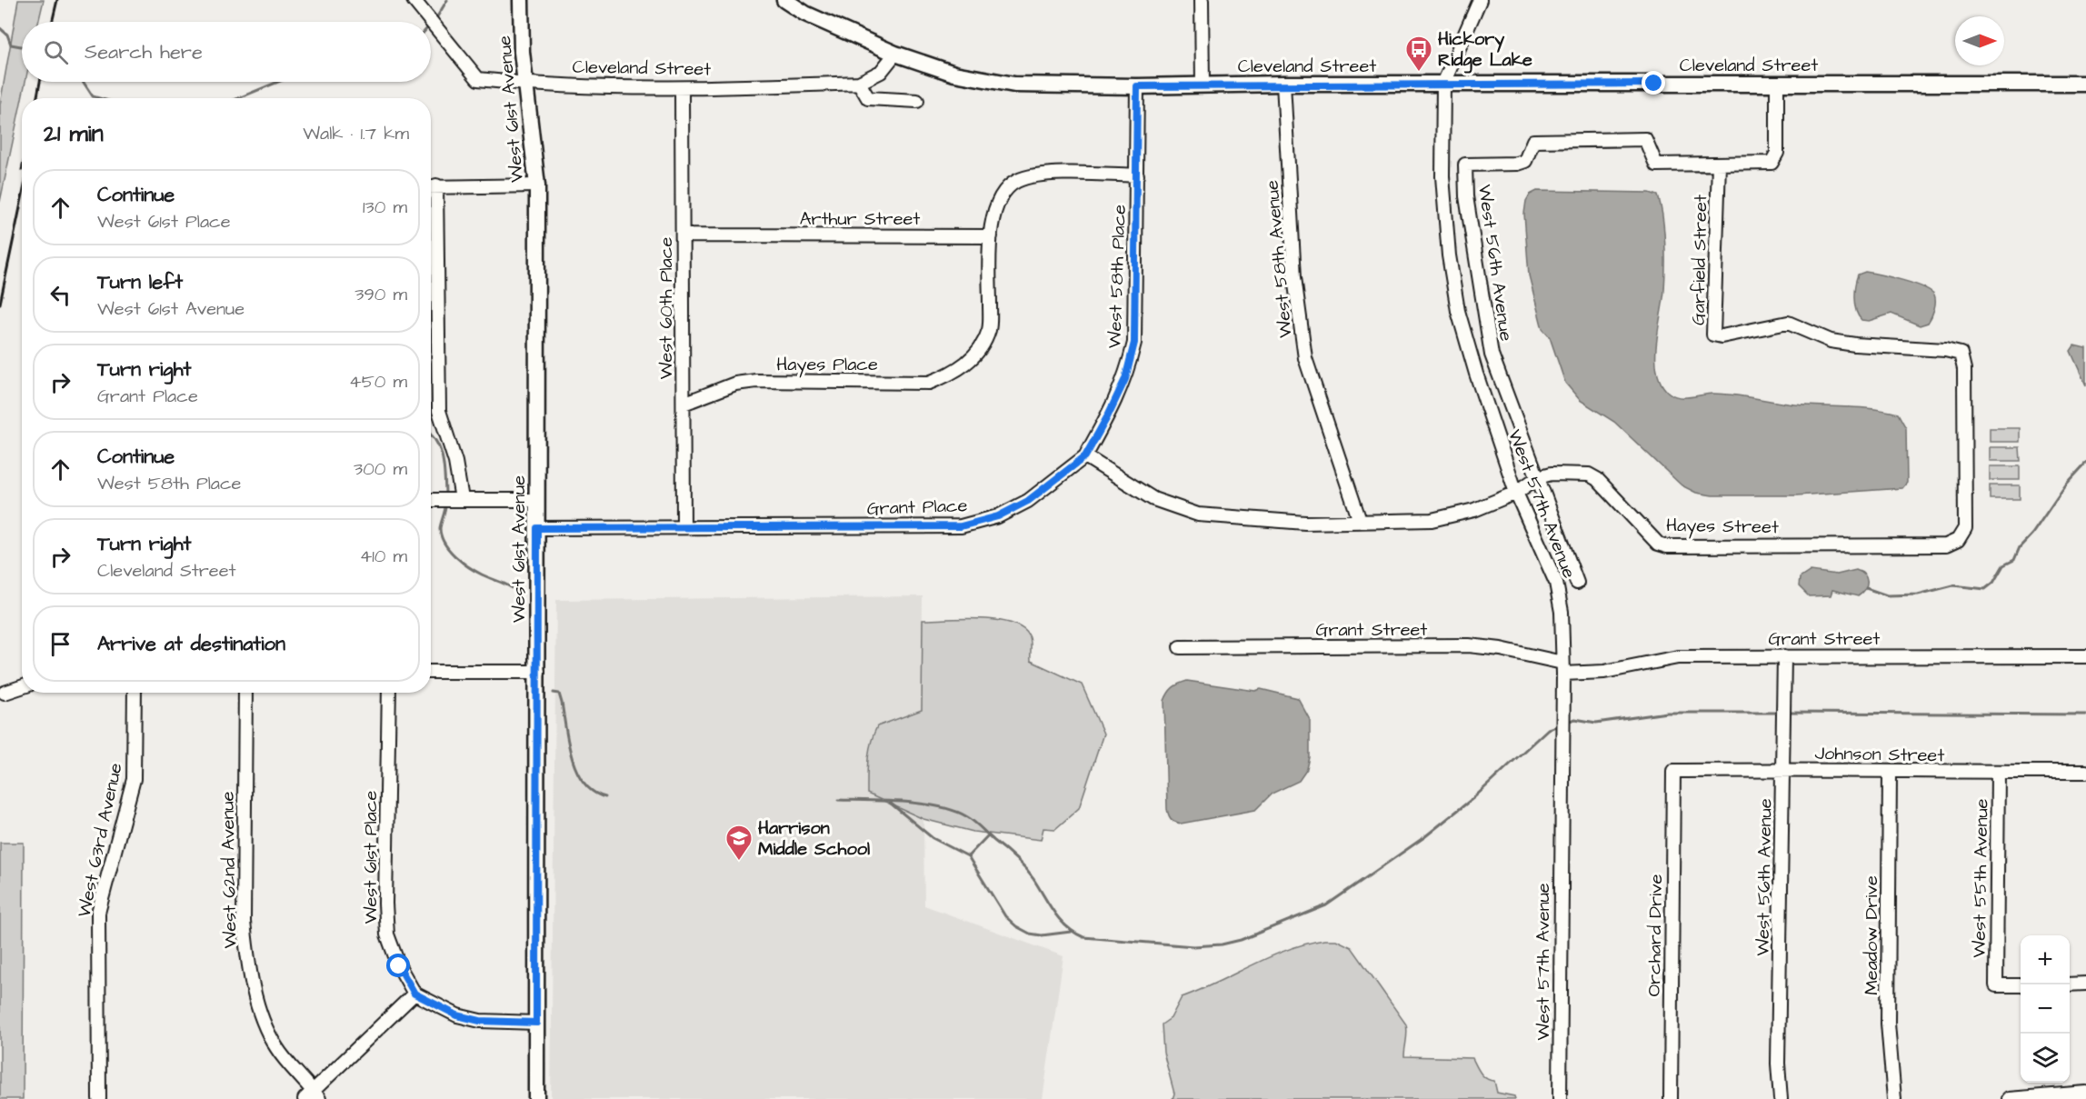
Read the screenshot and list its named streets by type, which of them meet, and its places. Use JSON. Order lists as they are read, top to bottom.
{
  "streets": {
    "main road": ["Cleveland Street", "West 61st Avenue"],
    "street": [
      "Arthur Street",
      "West 58th Avenue",
      "Garfield Street",
      "West 56th Avenue",
      "West 58th Place",
      "West 60th Place",
      "Hayes Place",
      "West 57th Avenue",
      "Grant Place",
      "Hayes Street",
      "Grant Street",
      "Johnson Street",
      "West 63rd Avenue",
      "West 61st Place",
      "West 62nd Avenue",
      "West 55th Avenue",
      "Orchard Drive",
      "Meadow Drive"
    ]
  },
  "crossings": [
    ["Cleveland Street", "West 61st Avenue"],
    ["Cleveland Street", "West 58th Avenue"],
    ["Cleveland Street", "West 58th Place"],
    ["Cleveland Street", "West 60th Place"],
    ["Cleveland Street", "West 57th Avenue"],
    ["West 61st Avenue", "Grant Place"],
    ["Arthur Street", "West 60th Place"],
    ["Arthur Street", "Hayes Place"],
    ["West 58th Avenue", "Hayes Street"],
    ["Garfield Street", "West 56th Avenue"],
    ["Garfield Street", "Hayes Street"],
    ["West 56th Avenue", "Hayes Street"],
    ["West 56th Avenue", "Grant Street"],
    ["West 56th Avenue", "Johnson Street"],
    ["West 58th Place", "Grant Place"],
    ["West 60th Place", "Hayes Place"],
    ["West 60th Place", "Grant Place"],
    ["West 57th Avenue", "Hayes Street"],
    ["West 57th Avenue", "Grant Street"],
    ["Johnson Street", "West 55th Avenue"],
    ["Johnson Street", "Orchard Drive"],
    ["Johnson Street", "Meadow Drive"]
  ],
  "places": {
    "bus stop": ["Hickory Ridge Lake"],
    "school or university": ["Harrison Middle School"]
  },
  "north": "right",
  "page": {
    "search": "Search here",
    "heading": ["21 min", "Walk · 1.7 km"],
    "list": [
      ["Continue", "West 61st Place", "130 m"],
      ["Turn left", "West 61st Avenue", "390 m"],
      ["Turn right", "Grant Place", "450 m"],
      ["Continue", "West 58th Place", "300 m"],
      ["Turn right", "Cleveland Street", "410 m"],
      "Arrive at destination"
    ],
    "map_buttons": ["+", "−"]
  }
}
